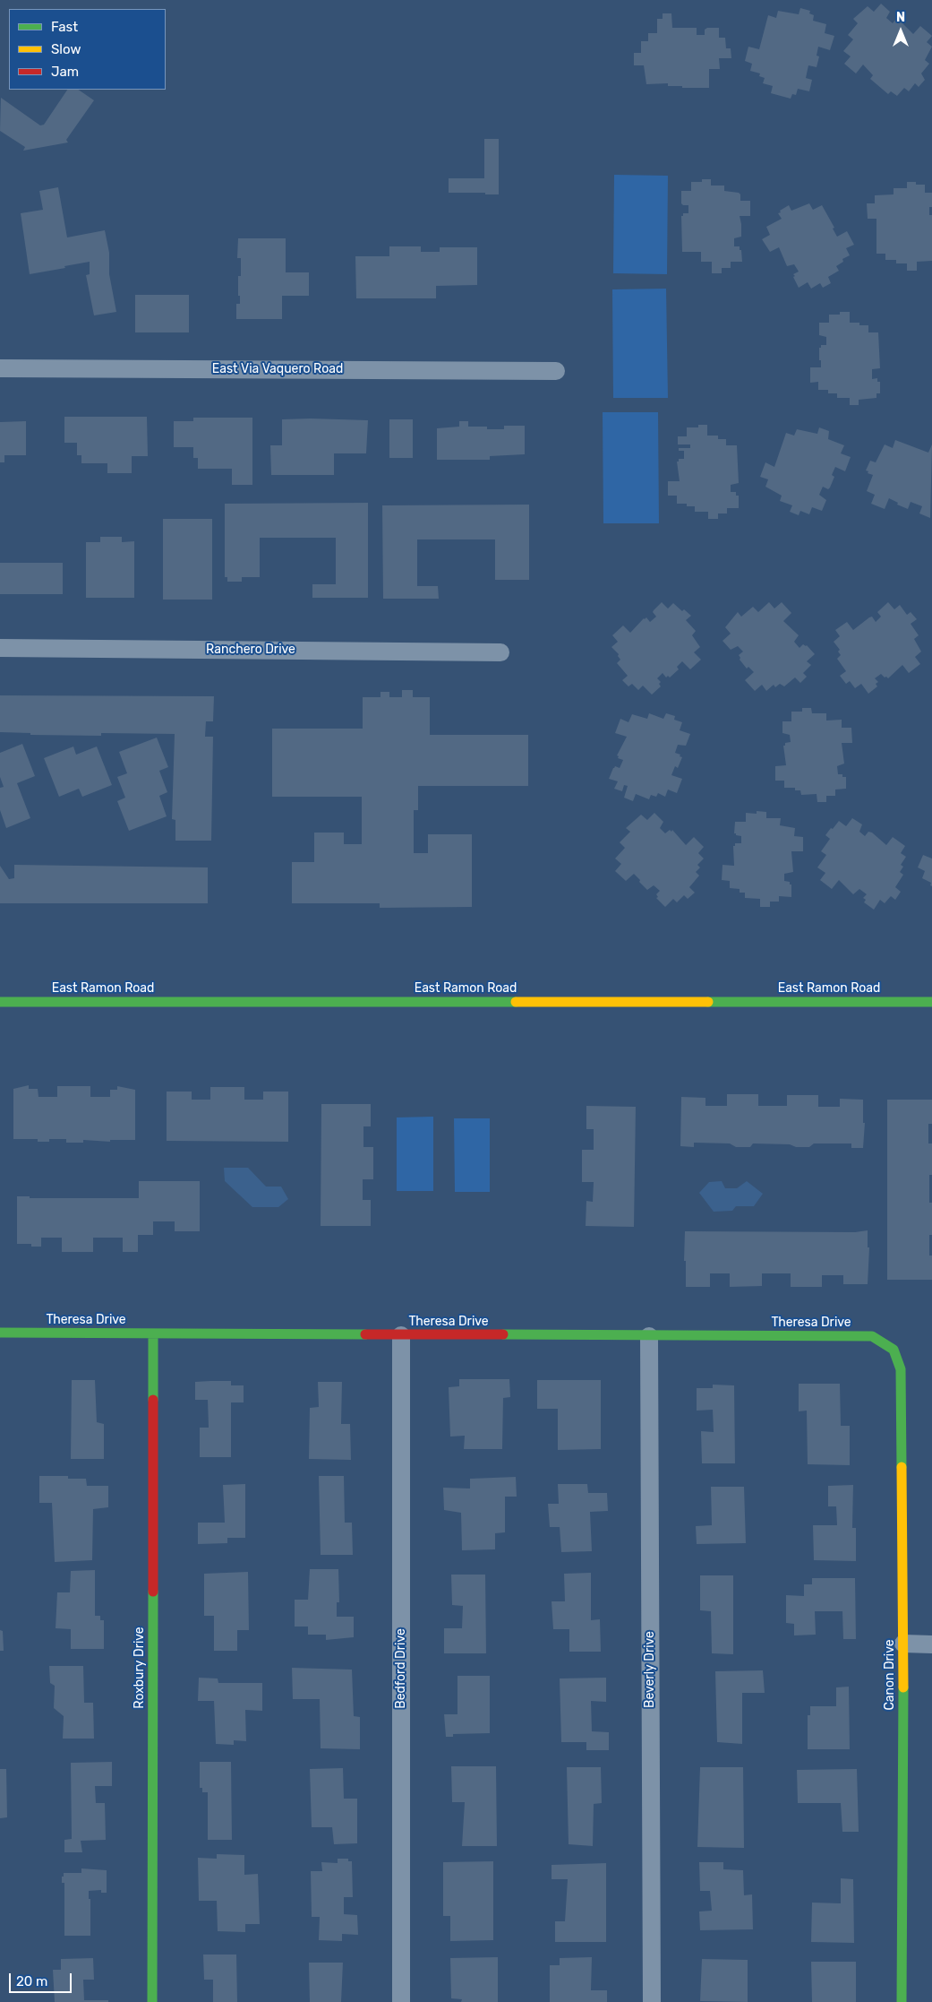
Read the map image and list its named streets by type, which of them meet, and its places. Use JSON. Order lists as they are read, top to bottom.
{
  "streets": {
    "street": [
      "East Via Vaquero Road",
      "Ranchero Drive",
      "East Ramon Road",
      "Theresa Drive",
      "Roxbury Drive",
      "Bedford Drive",
      "Beverly Drive",
      "Canon Drive"
    ]
  },
  "crossings": [
    ["Theresa Drive", "Roxbury Drive"],
    ["Theresa Drive", "Bedford Drive"],
    ["Theresa Drive", "Beverly Drive"],
    ["Theresa Drive", "Canon Drive"]
  ],
  "legend": ["Fast", "Slow", "Jam"],
  "scale_bar": "20 m",
  "north": "top"
}
